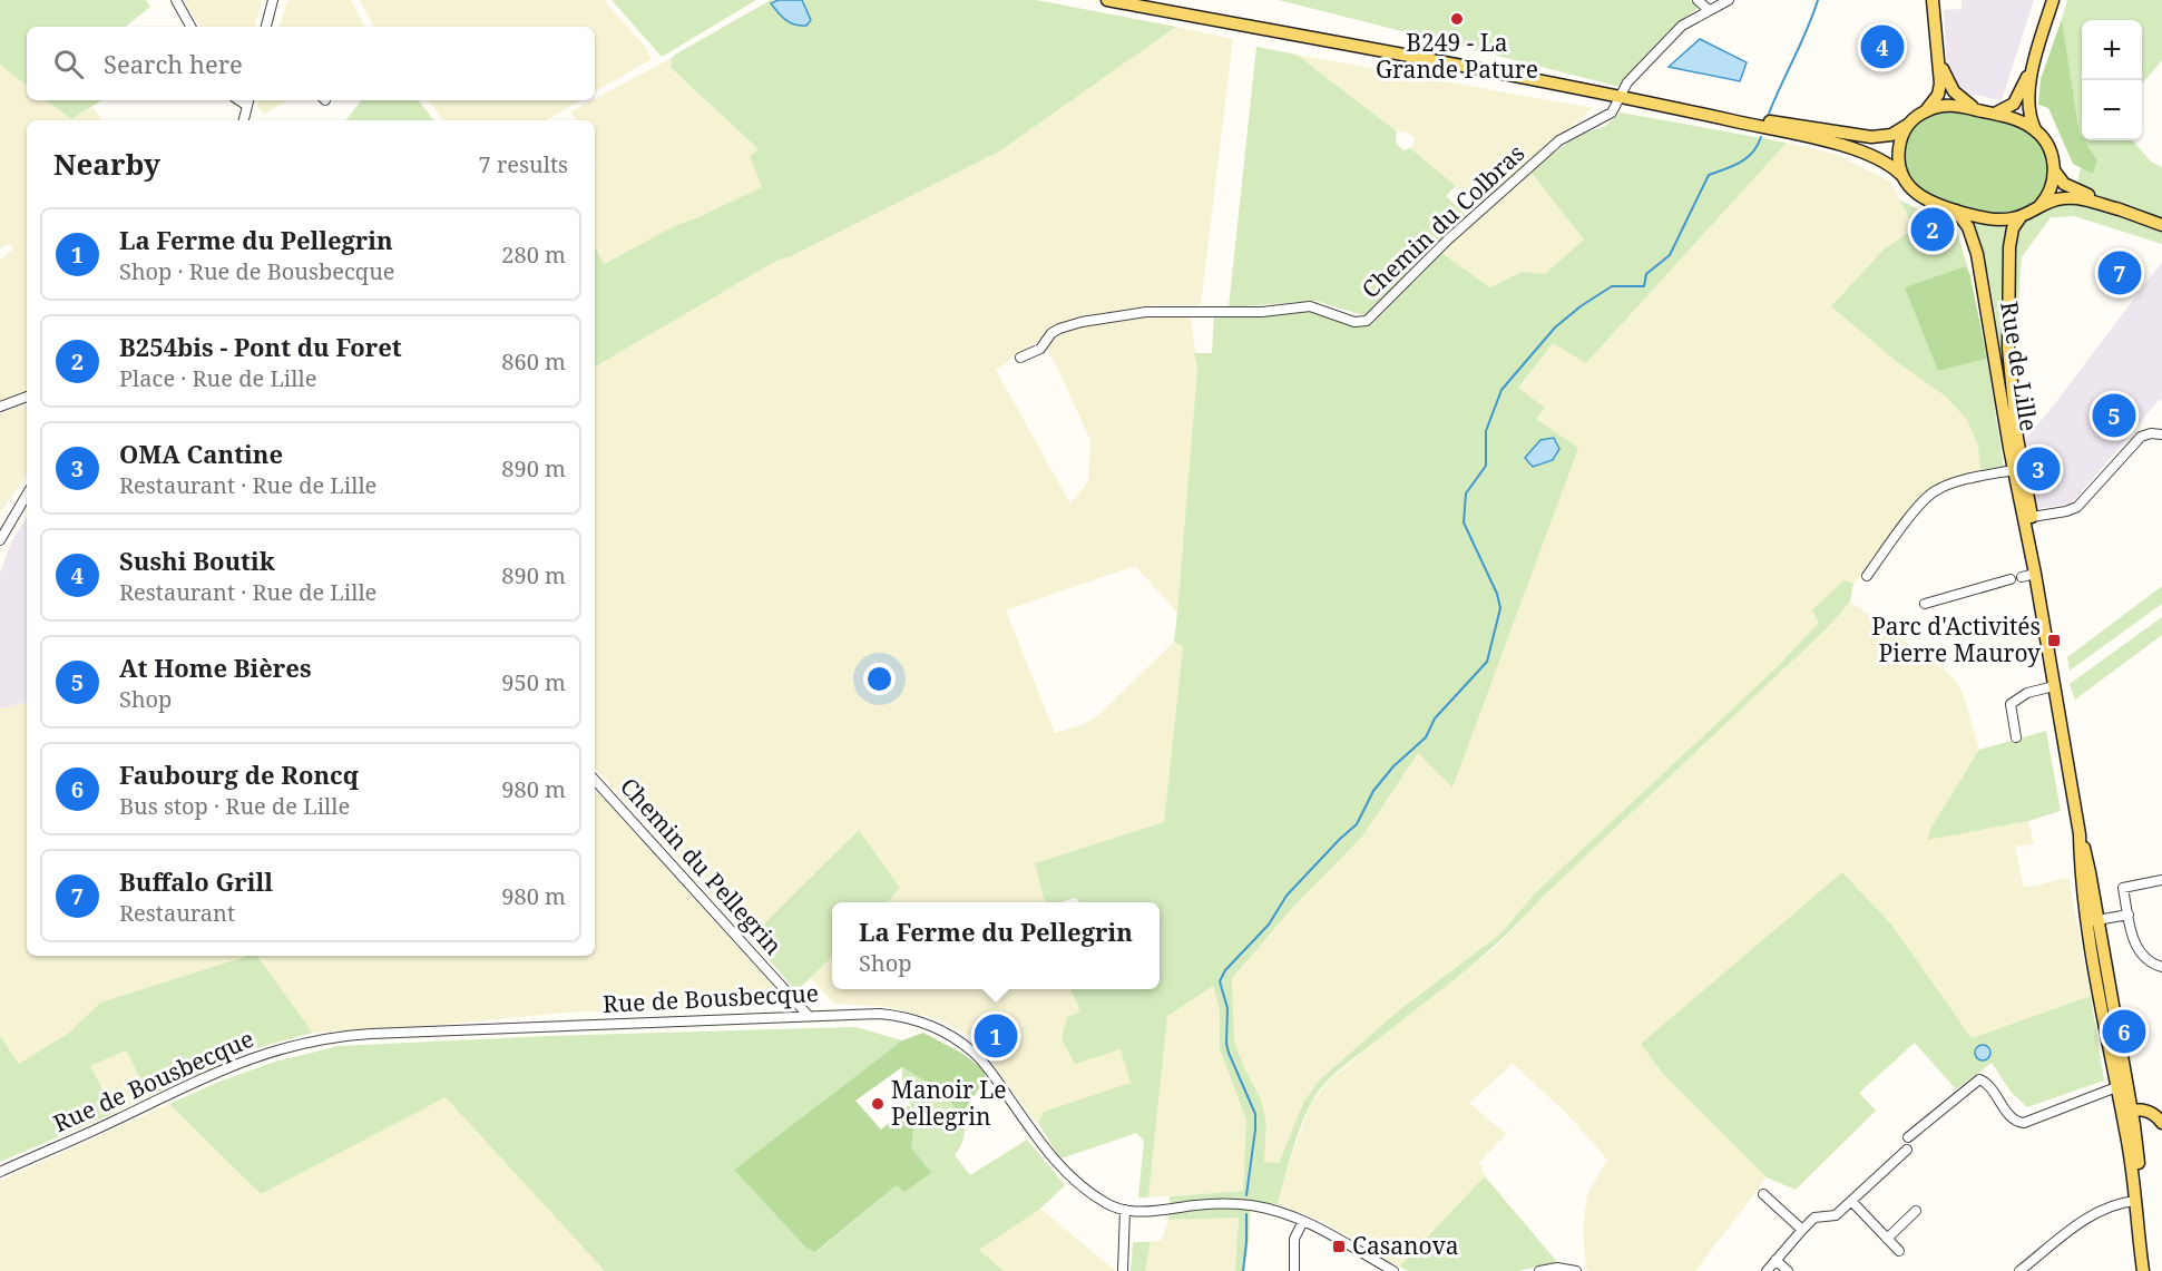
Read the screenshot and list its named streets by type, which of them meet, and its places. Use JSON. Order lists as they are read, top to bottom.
{
  "streets": {
    "main road": ["Rue de Lille"],
    "street": ["Chemin du Colbras", "Chemin du Pellegrin", "Rue de Bousbecque"]
  },
  "crossings": [
    ["Chemin du Pellegrin", "Rue de Bousbecque"]
  ],
  "places": {
    "other": ["B249 - La Grande Pature", "Manoir Le Pellegrin"],
    "transit": ["Parc d'Activités Pierre Mauroy", "Casanova"]
  },
  "page": {
    "map_buttons": ["+", "−"],
    "pins": [
      "4",
      "2",
      "7",
      "5",
      "3",
      "6",
      "1"
    ],
    "search": "Search here",
    "heading": ["Nearby", "7 results"],
    "list": [
      {
        "mark": "1",
        "name": "La Ferme du Pellegrin",
        "note": "Shop · Rue de Bousbecque",
        "value": "280 m"
      },
      {
        "mark": "2",
        "name": "B254bis - Pont du Foret",
        "note": "Place · Rue de Lille",
        "value": "860 m"
      },
      {
        "mark": "3",
        "name": "OMA Cantine",
        "note": "Restaurant · Rue de Lille",
        "value": "890 m"
      },
      {
        "mark": "4",
        "name": "Sushi Boutik",
        "note": "Restaurant · Rue de Lille",
        "value": "890 m"
      },
      {
        "mark": "5",
        "name": "At Home Bières",
        "note": "Shop",
        "value": "950 m"
      },
      {
        "mark": "6",
        "name": "Faubourg de Roncq",
        "note": "Bus stop · Rue de Lille",
        "value": "980 m"
      },
      {
        "mark": "7",
        "name": "Buffalo Grill",
        "note": "Restaurant",
        "value": "980 m"
      }
    ],
    "popup": ["La Ferme du Pellegrin", "Shop"]
  }
}
